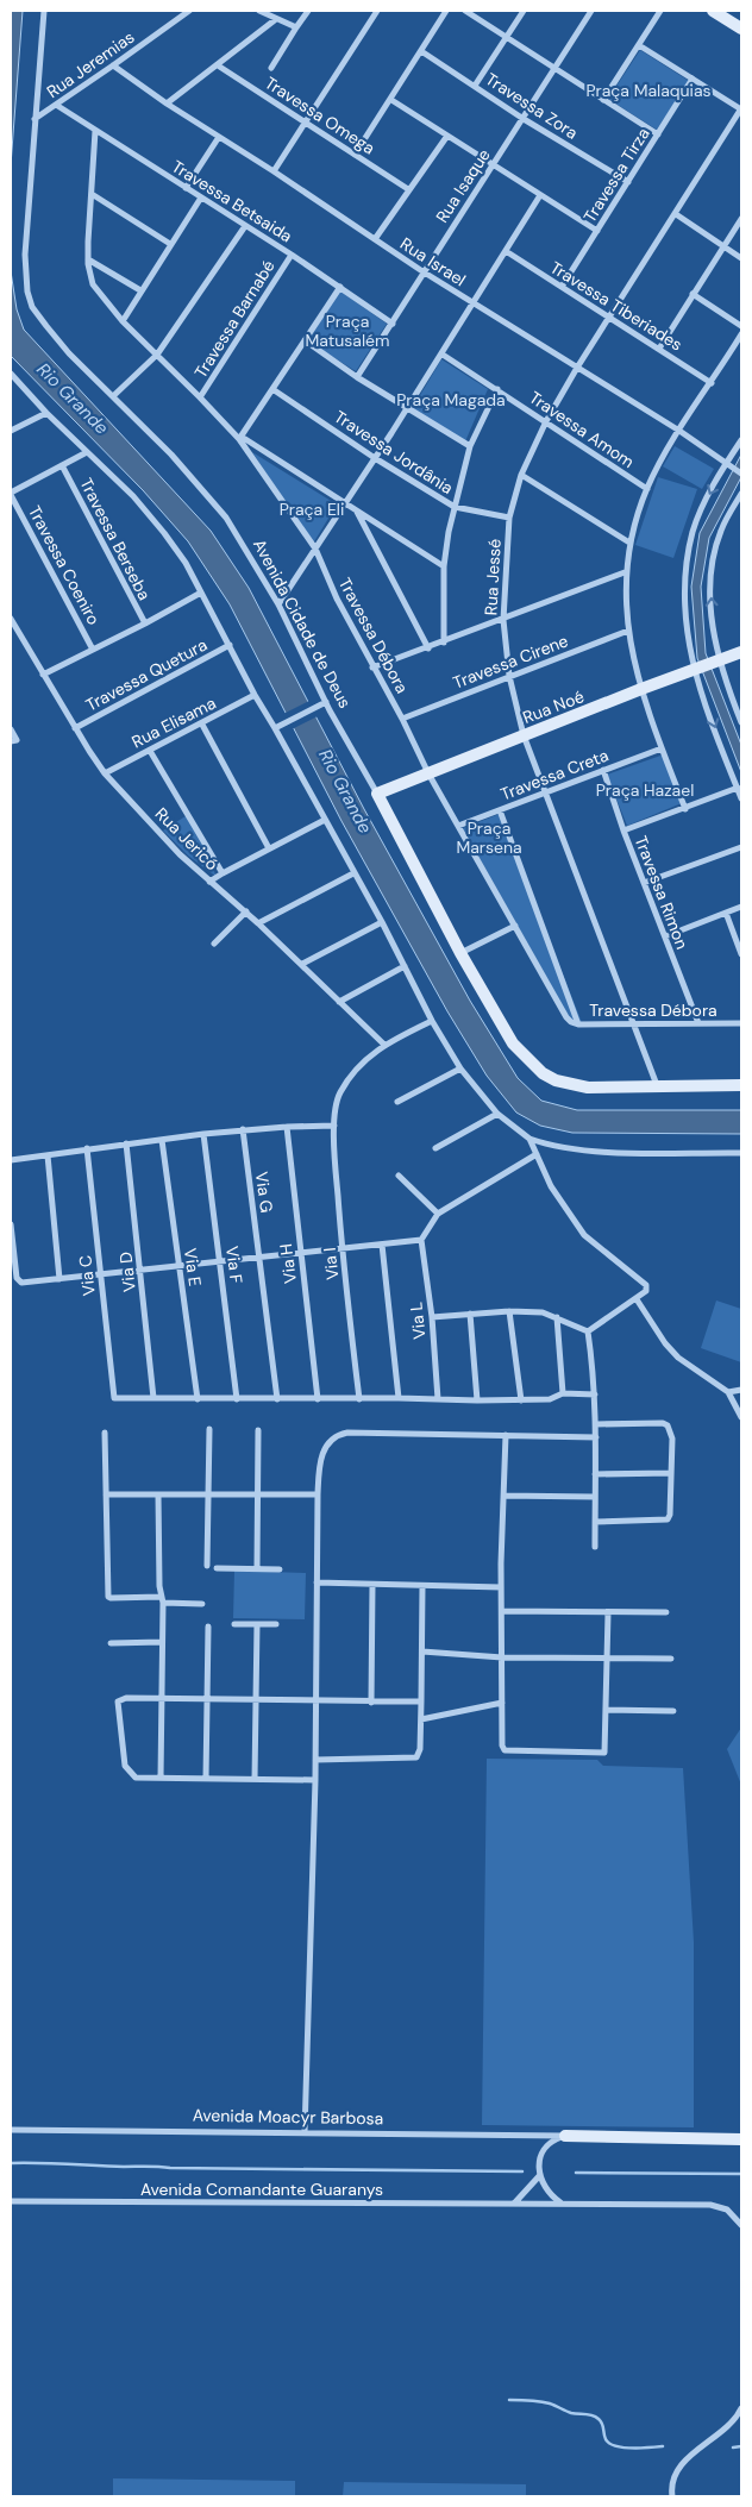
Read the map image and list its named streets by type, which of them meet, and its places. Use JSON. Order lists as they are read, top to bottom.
{
  "streets": {
    "street": [
      "Rua Jeremias",
      "Travessa Zora",
      "Travessa Omega",
      "Travessa Tirza",
      "Rua Isaque",
      "Travessa Betsaida",
      "Rua Israel",
      "Travessa Tiberiades",
      "Travessa Barnabé",
      "Travessa Amom",
      "Travessa Jordânia",
      "Travessa Berseba",
      "Travessa Coeniro",
      "Rua Jessé",
      "Avenida Cidade de Deus",
      "Travessa Débora",
      "Travessa Cirene",
      "Travessa Quetura",
      "Rua Noé",
      "Rua Elisama",
      "Travessa Creta",
      "Rua Jericó",
      "Travessa Rimon",
      "Via G",
      "Via H",
      "Via I",
      "Via F",
      "Via E",
      "Via D",
      "Via C",
      "Via L",
      "Avenida Moacyr Barbosa",
      "Avenida Comandante Guaranys"
    ]
  },
  "crossings": [
    ["Rua Jeremias", "Travessa Betsaida"],
    ["Rua Jeremias", "Rua Israel"],
    ["Rua Jeremias", "Avenida Cidade de Deus"],
    ["Travessa Zora", "Travessa Tirza"],
    ["Travessa Zora", "Rua Isaque"],
    ["Travessa Tirza", "Travessa Tiberiades"],
    ["Rua Isaque", "Travessa Betsaida"],
    ["Rua Isaque", "Rua Israel"],
    ["Travessa Betsaida", "Travessa Barnabé"],
    ["Travessa Betsaida", "Travessa Débora"],
    ["Rua Israel", "Rua Jessé"],
    ["Travessa Tiberiades", "Rua Jessé"],
    ["Travessa Barnabé", "Travessa Débora"],
    ["Travessa Amom", "Rua Jessé"],
    ["Travessa Jordânia", "Rua Jessé"],
    ["Rua Jessé", "Avenida Cidade de Deus"],
    ["Rua Jessé", "Travessa Débora"],
    ["Rua Jessé", "Travessa Cirene"],
    ["Rua Jessé", "Rua Noé"],
    ["Rua Jessé", "Travessa Creta"],
    ["Avenida Cidade de Deus", "Rua Noé"],
    ["Travessa Débora", "Travessa Cirene"],
    ["Travessa Débora", "Rua Noé"],
    ["Travessa Débora", "Travessa Creta"],
    ["Travessa Débora", "Travessa Rimon"],
    ["Travessa Quetura", "Rua Jericó"],
    ["Rua Elisama", "Rua Jericó"],
    ["Travessa Creta", "Travessa Rimon"],
    ["Rua Jericó", "Via I"],
    ["Via D", "Via C"]
  ],
  "water": ["Rio Grande"],
  "parks": [
    "Praça Malaquias",
    "Praça Matusalém",
    "Praça Magada",
    "Praça Eli",
    "Praça Hazael",
    "Praça Marsena"
  ]
}
